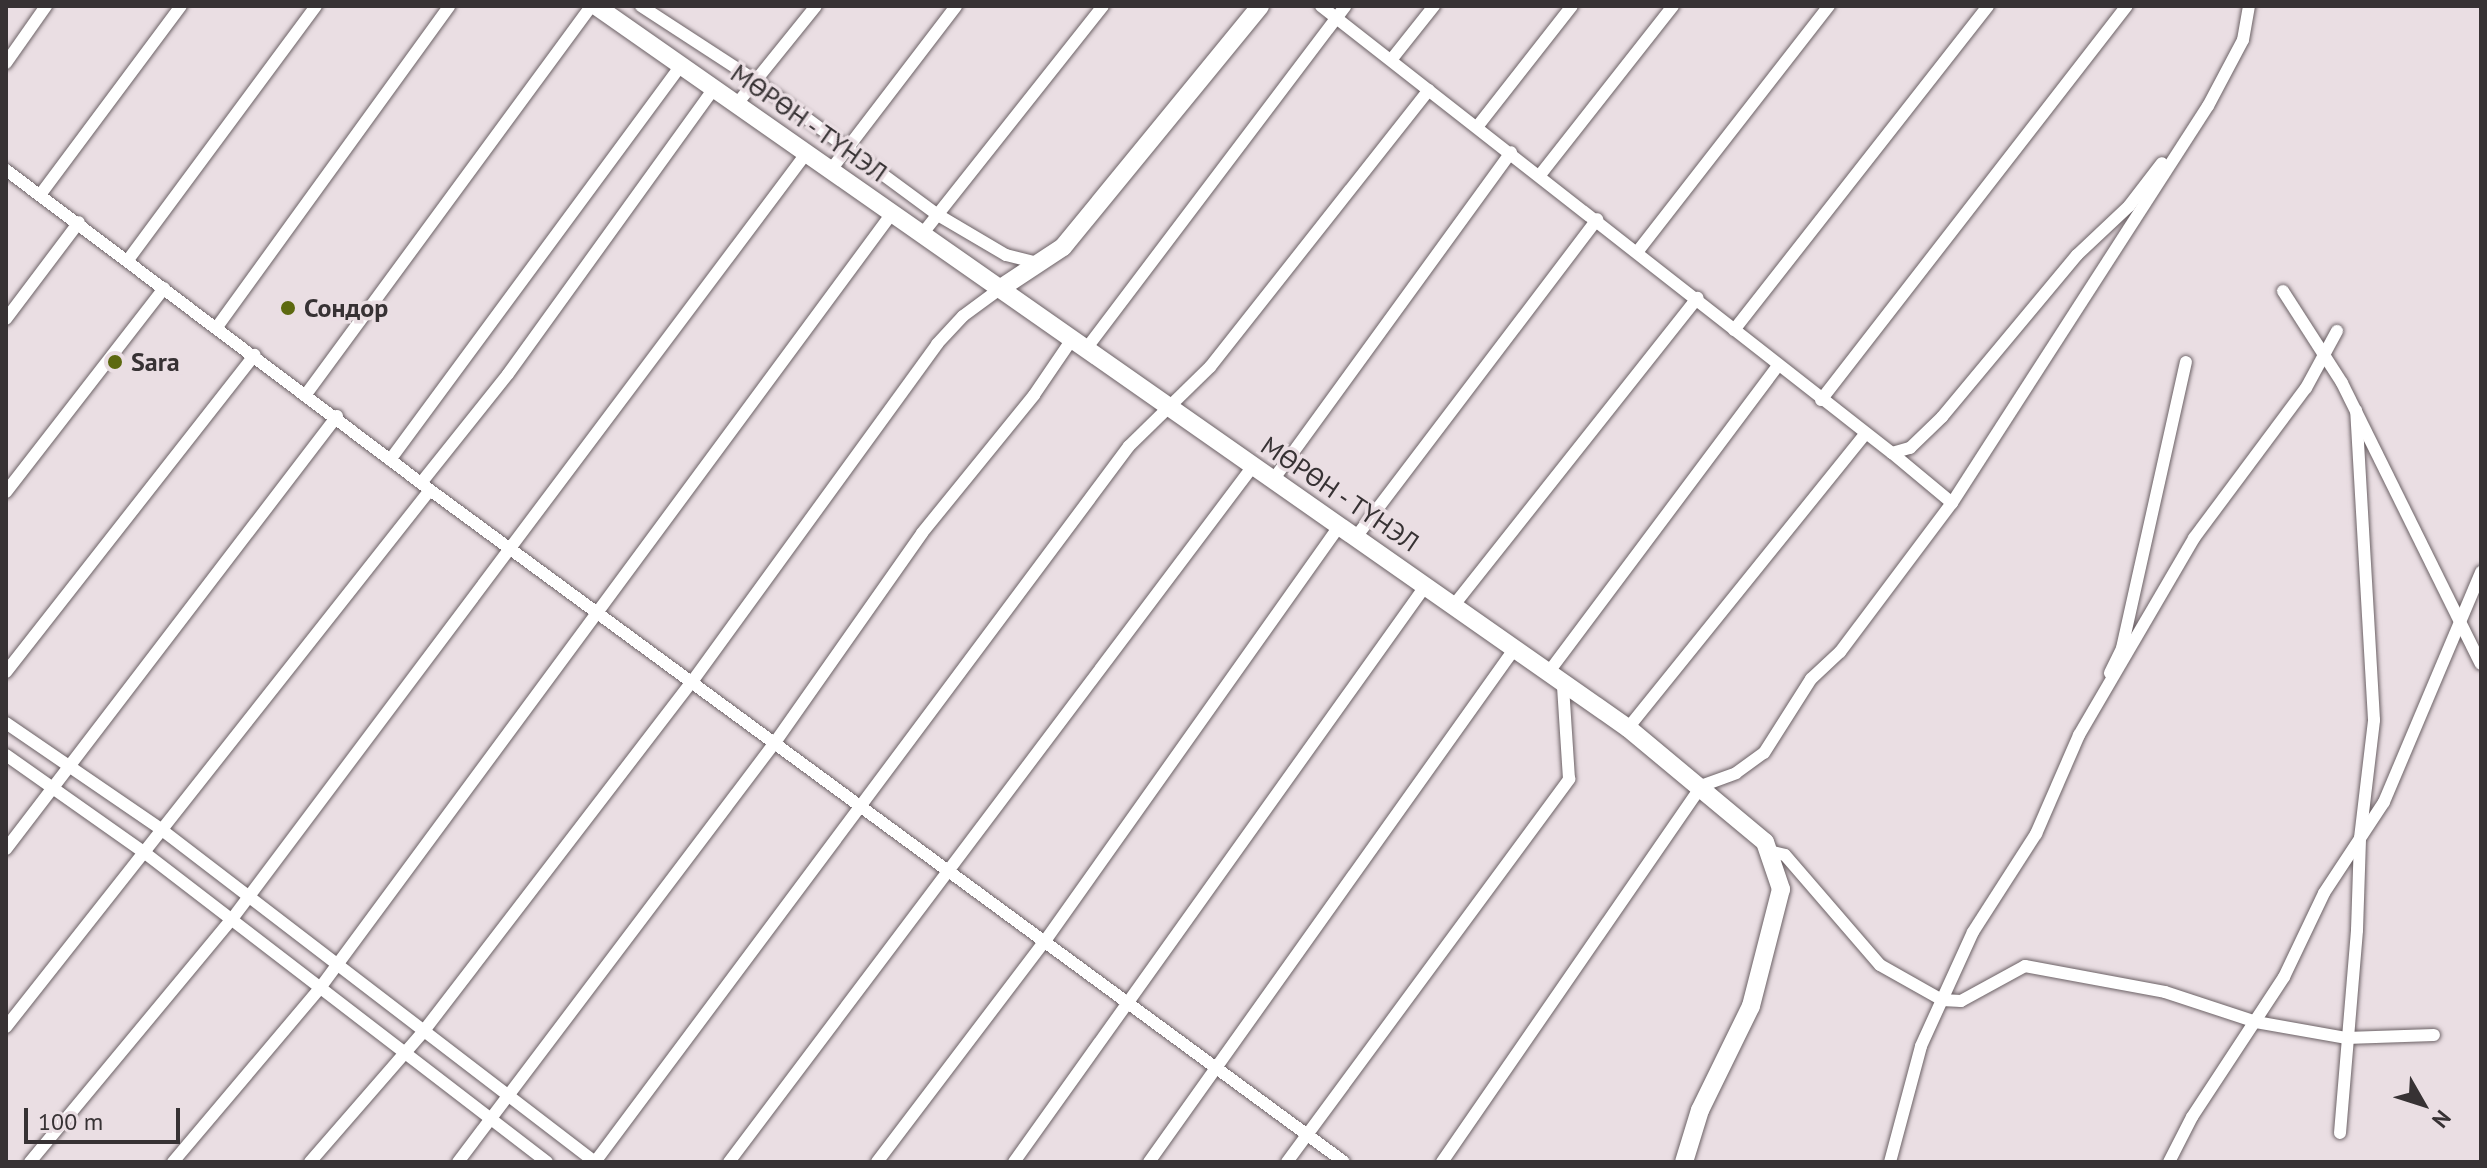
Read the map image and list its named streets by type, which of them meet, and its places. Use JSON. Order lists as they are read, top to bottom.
{
  "streets": {
    "street": ["МӨРӨН - ТҮНЭЛ"]
  },
  "places": ["Сондор", "Sara"],
  "scale_bar": "100 m",
  "north": "bottom right"
}
